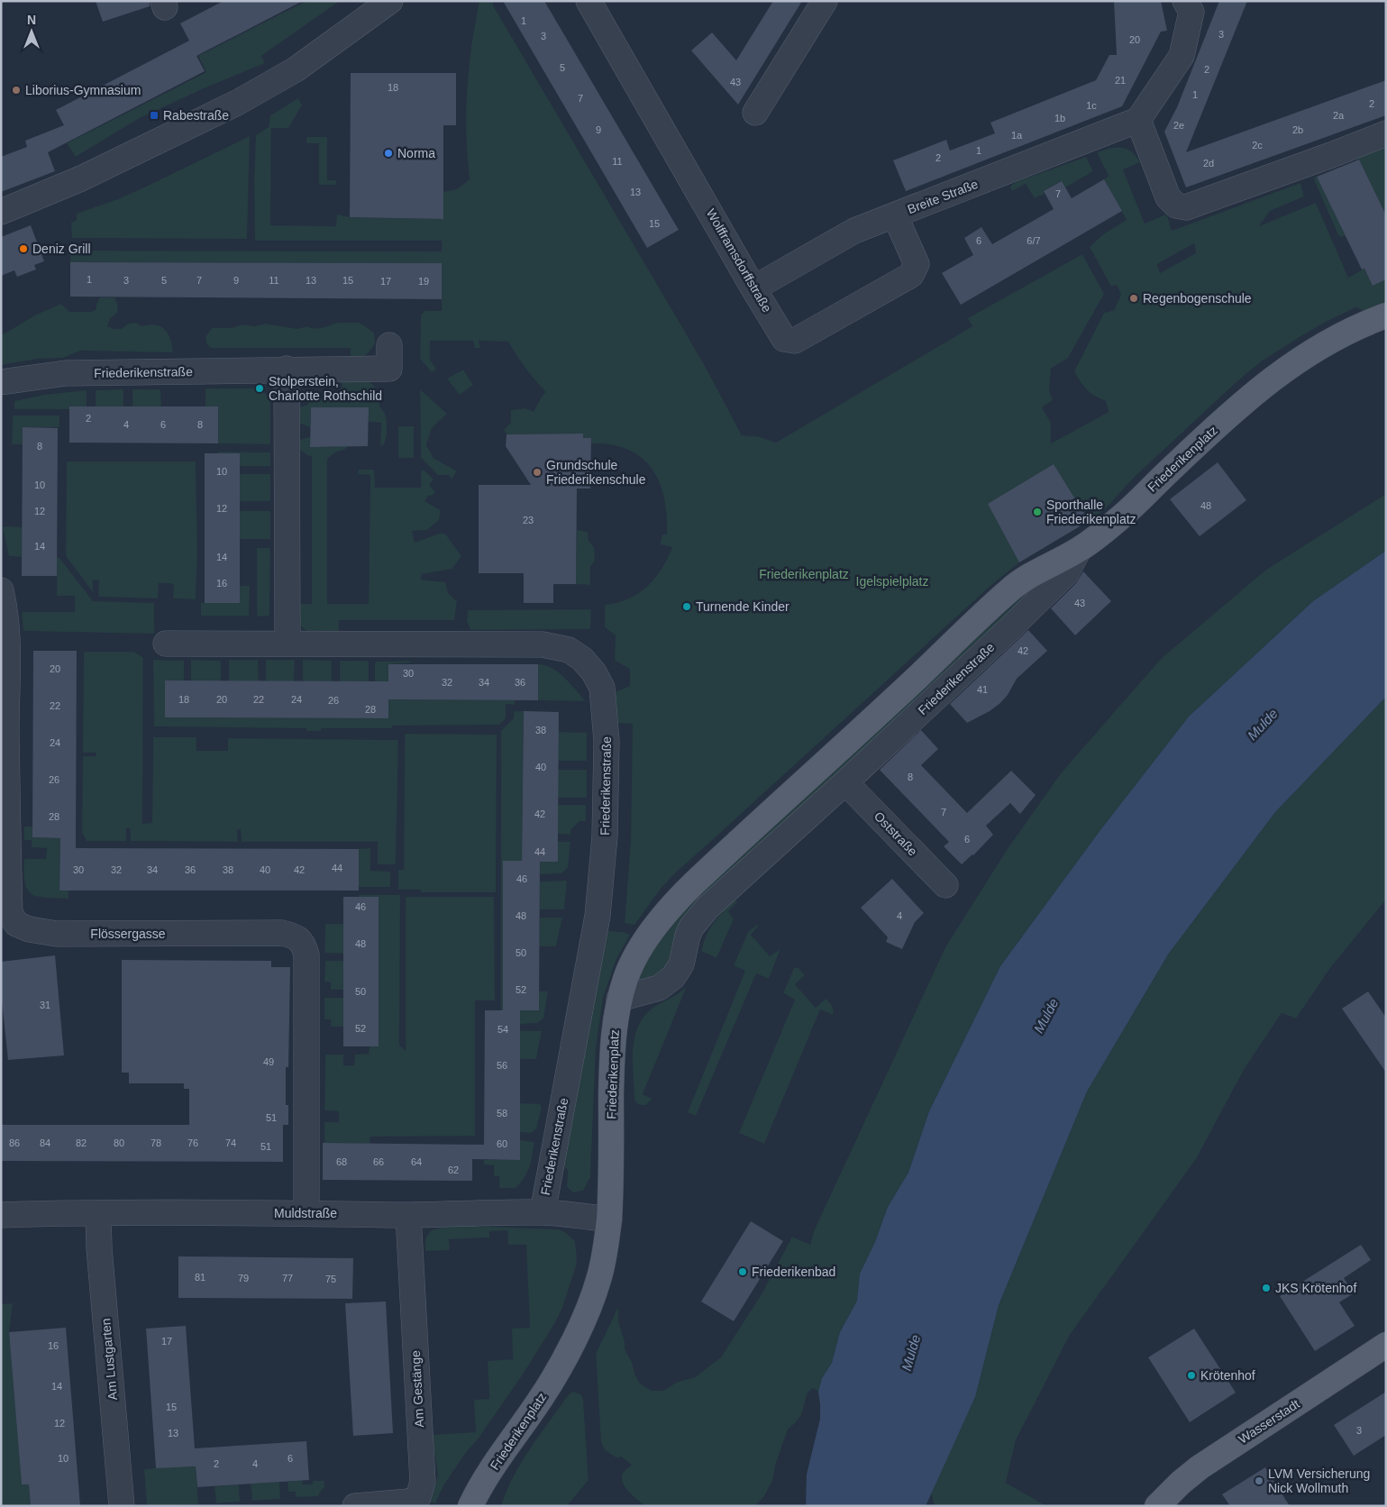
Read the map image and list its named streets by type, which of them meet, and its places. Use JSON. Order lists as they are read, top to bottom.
{
  "streets": {
    "main road": ["Friederikenplatz", "Wasserstadt"],
    "street": [
      "Breite Straße",
      "Wolfframsdorffstraße",
      "Friederikenstraße",
      "Oststraße",
      "Flössergasse",
      "Muldstraße",
      "Am Lustgarten",
      "Am Gestänge"
    ]
  },
  "crossings": [
    ["Breite Straße", "Wolfframsdorffstraße"],
    ["Friederikenstraße", "Friederikenplatz"],
    ["Friederikenstraße", "Oststraße"],
    ["Friederikenstraße", "Muldstraße"],
    ["Friederikenplatz", "Muldstraße"],
    ["Flössergasse", "Muldstraße"],
    ["Muldstraße", "Am Lustgarten"],
    ["Muldstraße", "Am Gestänge"]
  ],
  "water": ["Mulde"],
  "parks": ["Friederikenplatz", "Igelspielplatz"],
  "places": {
    "other": [
      "Liborius-Gymnasium",
      "Norma",
      "Deniz Grill",
      "Regenbogenschule",
      "Stolperstein, Charlotte Rothschild",
      "Grundschule Friederikenschule",
      "Sporthalle Friederikenplatz",
      "Turnende Kinder",
      "Friederikenbad",
      "JKS Krötenhof",
      "Krötenhof",
      "LVM Versicherung Nick Wollmuth"
    ],
    "transit": ["Rabestraße"]
  },
  "house_numbers": [
    "1",
    "3",
    "3",
    "20",
    "5",
    "2",
    "21",
    "43",
    "18",
    "1",
    "7",
    "2",
    "1c",
    "2a",
    "1b",
    "2e",
    "9",
    "2b",
    "1a",
    "2c",
    "1",
    "2",
    "11",
    "2d",
    "13",
    "7",
    "15",
    "6",
    "6/7",
    "1",
    "3",
    "5",
    "7",
    "9",
    "11",
    "13",
    "15",
    "17",
    "19",
    "2",
    "4",
    "6",
    "8",
    "8",
    "10",
    "10",
    "48",
    "12",
    "12",
    "23",
    "14",
    "14",
    "16",
    "43",
    "42",
    "20",
    "30",
    "32",
    "34",
    "36",
    "41",
    "18",
    "20",
    "22",
    "24",
    "26",
    "22",
    "28",
    "38",
    "24",
    "40",
    "8",
    "26",
    "7",
    "42",
    "28",
    "6",
    "44",
    "44",
    "30",
    "32",
    "34",
    "36",
    "38",
    "40",
    "42",
    "46",
    "46",
    "48",
    "4",
    "48",
    "50",
    "52",
    "50",
    "31",
    "52",
    "54",
    "49",
    "56",
    "58",
    "51",
    "86",
    "84",
    "82",
    "80",
    "78",
    "76",
    "74",
    "60",
    "51",
    "68",
    "66",
    "64",
    "62",
    "81",
    "79",
    "77",
    "75",
    "17",
    "16",
    "14",
    "15",
    "12",
    "3",
    "13",
    "10",
    "6",
    "2",
    "4"
  ],
  "north": "top"
}
